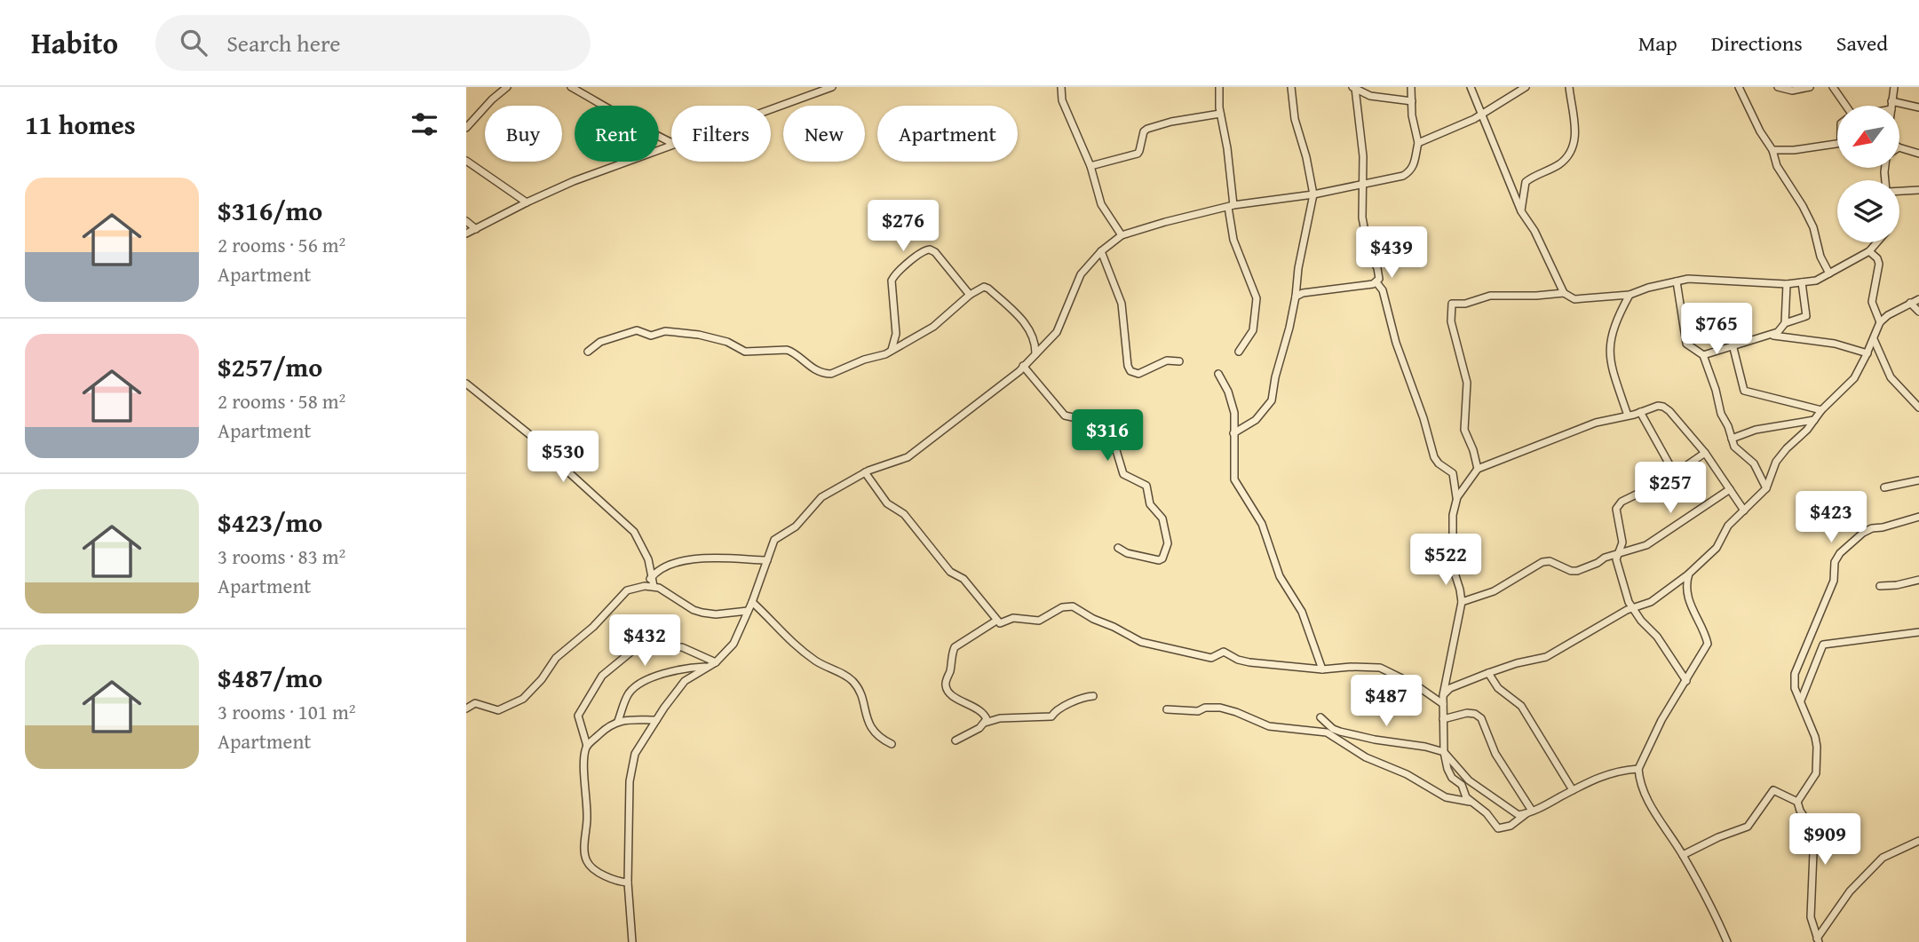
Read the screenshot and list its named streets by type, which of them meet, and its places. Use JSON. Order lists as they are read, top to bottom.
{
  "north": "bottom left",
  "page": {
    "header": "Habito",
    "search": "Search here",
    "nav": ["Map", "Directions", "Saved"],
    "heading": "11 homes",
    "chip": [
      "Buy",
      "Rent",
      "Filters",
      "New",
      "Apartment"
    ],
    "list": [
      {
        "name": "$316/mo",
        "note": "2 rooms · 56 m² · Apartment"
      },
      {
        "name": "$257/mo",
        "note": "2 rooms · 58 m² · Apartment"
      },
      {
        "name": "$423/mo",
        "note": "3 rooms · 83 m² · Apartment"
      },
      {
        "name": "$487/mo",
        "note": "3 rooms · 101 m² · Apartment"
      }
    ],
    "price": [
      "$276",
      "$439",
      "$765",
      "$316",
      "$530",
      "$257",
      "$423",
      "$522",
      "$432",
      "$487",
      "$909"
    ]
  }
}
